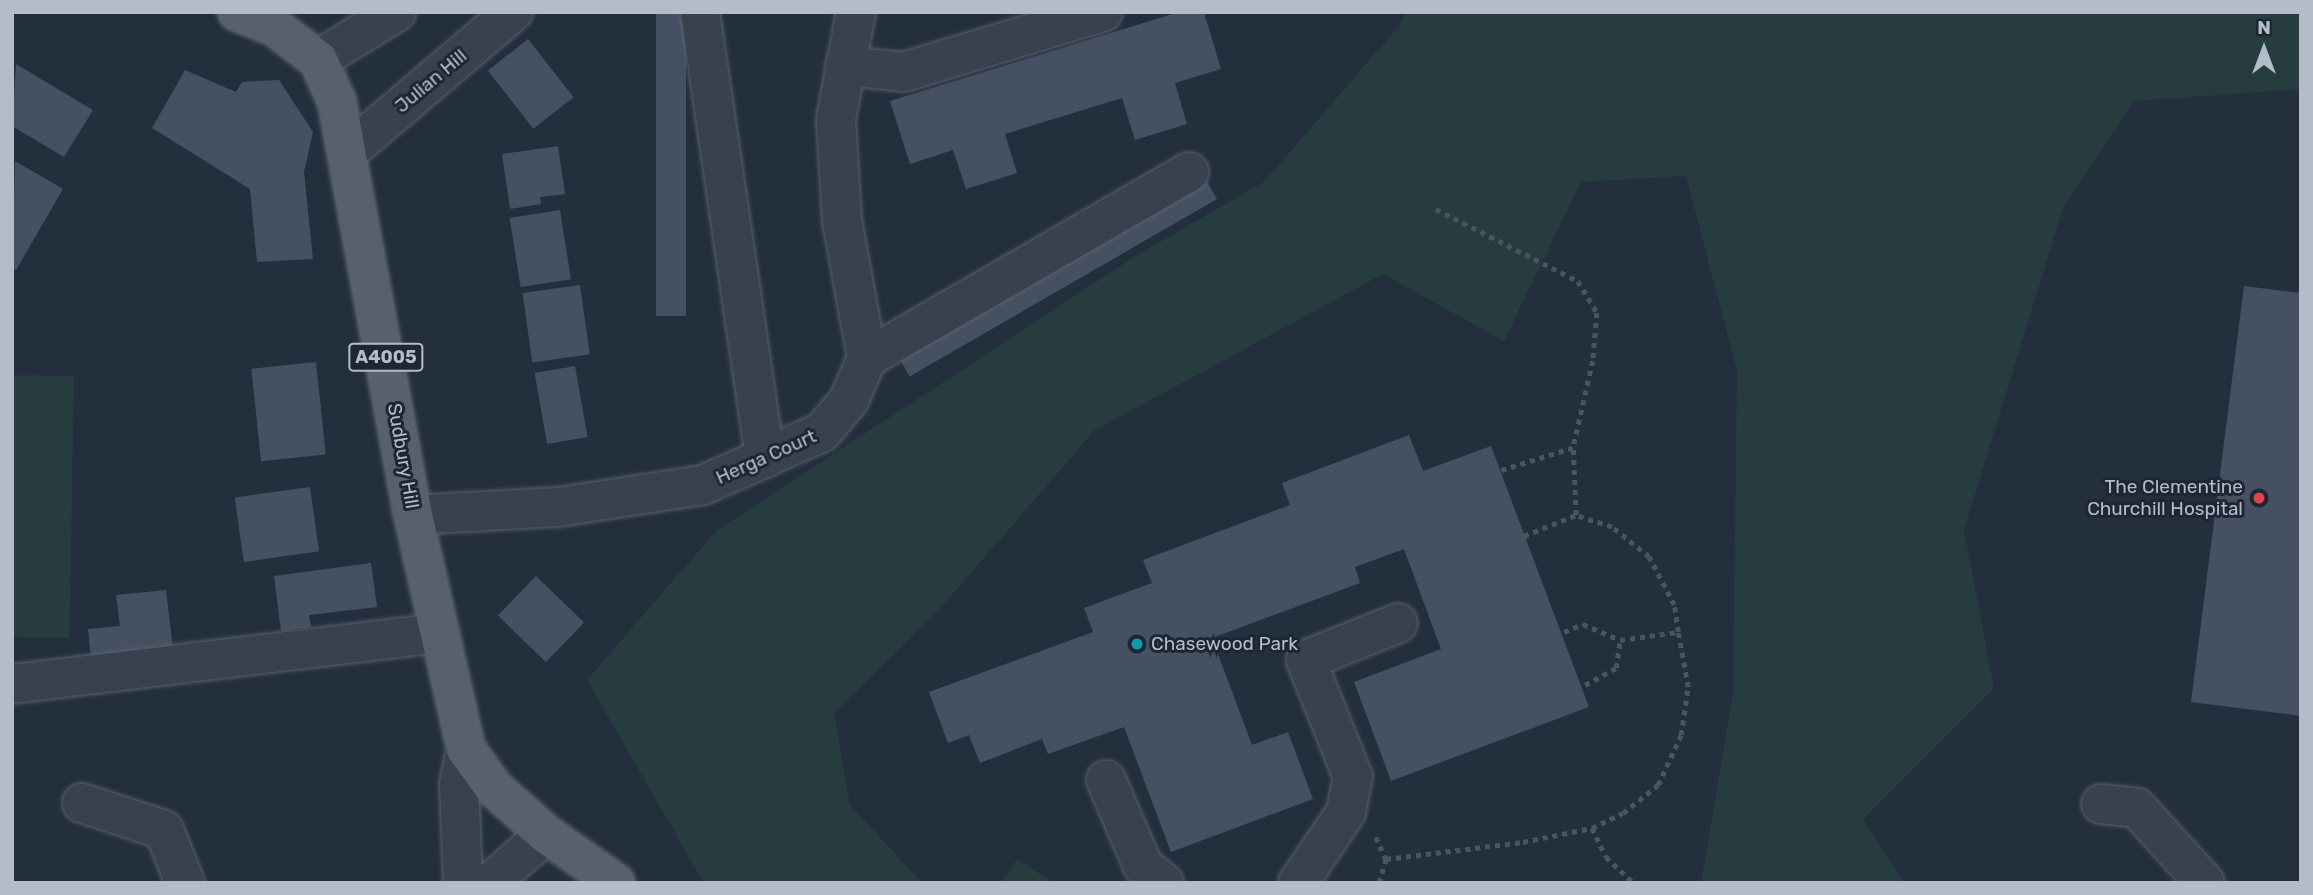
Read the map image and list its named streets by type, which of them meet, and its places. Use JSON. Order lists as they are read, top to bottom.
{
  "streets": {
    "main road": ["A4005", "Sudbury Hill"],
    "street": ["Julian Hill", "Herga Court"]
  },
  "crossings": [
    ["Julian Hill", "Sudbury Hill"],
    ["Sudbury Hill", "Herga Court"]
  ],
  "places": ["The Clementine Churchill Hospital", "Chasewood Park"],
  "north": "top"
}
